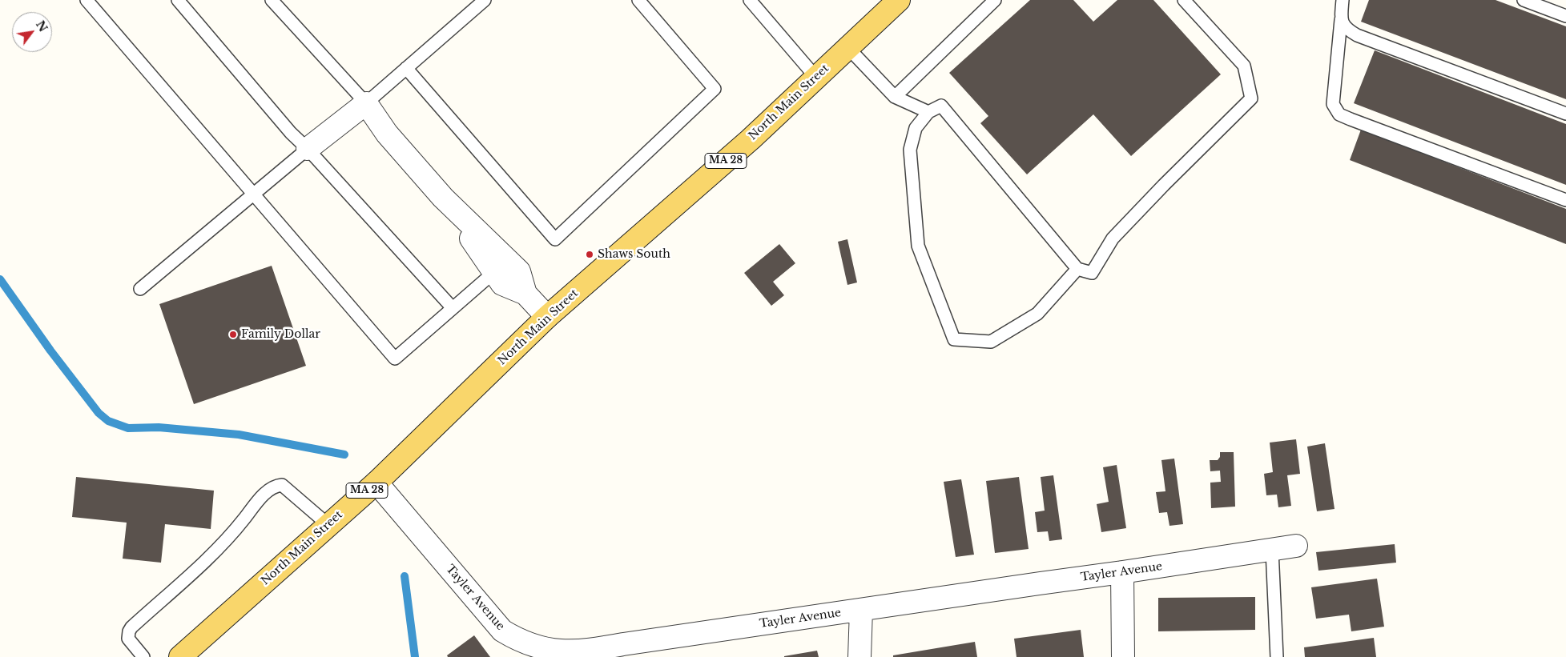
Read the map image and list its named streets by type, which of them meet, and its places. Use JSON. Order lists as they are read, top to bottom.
{
  "streets": {
    "main road": ["North Main Street", "MA 28"],
    "street": ["Tayler Avenue"]
  },
  "crossings": [
    ["North Main Street", "Tayler Avenue"]
  ],
  "places": ["Shaws South", "Family Dollar"],
  "north": "top right"
}
